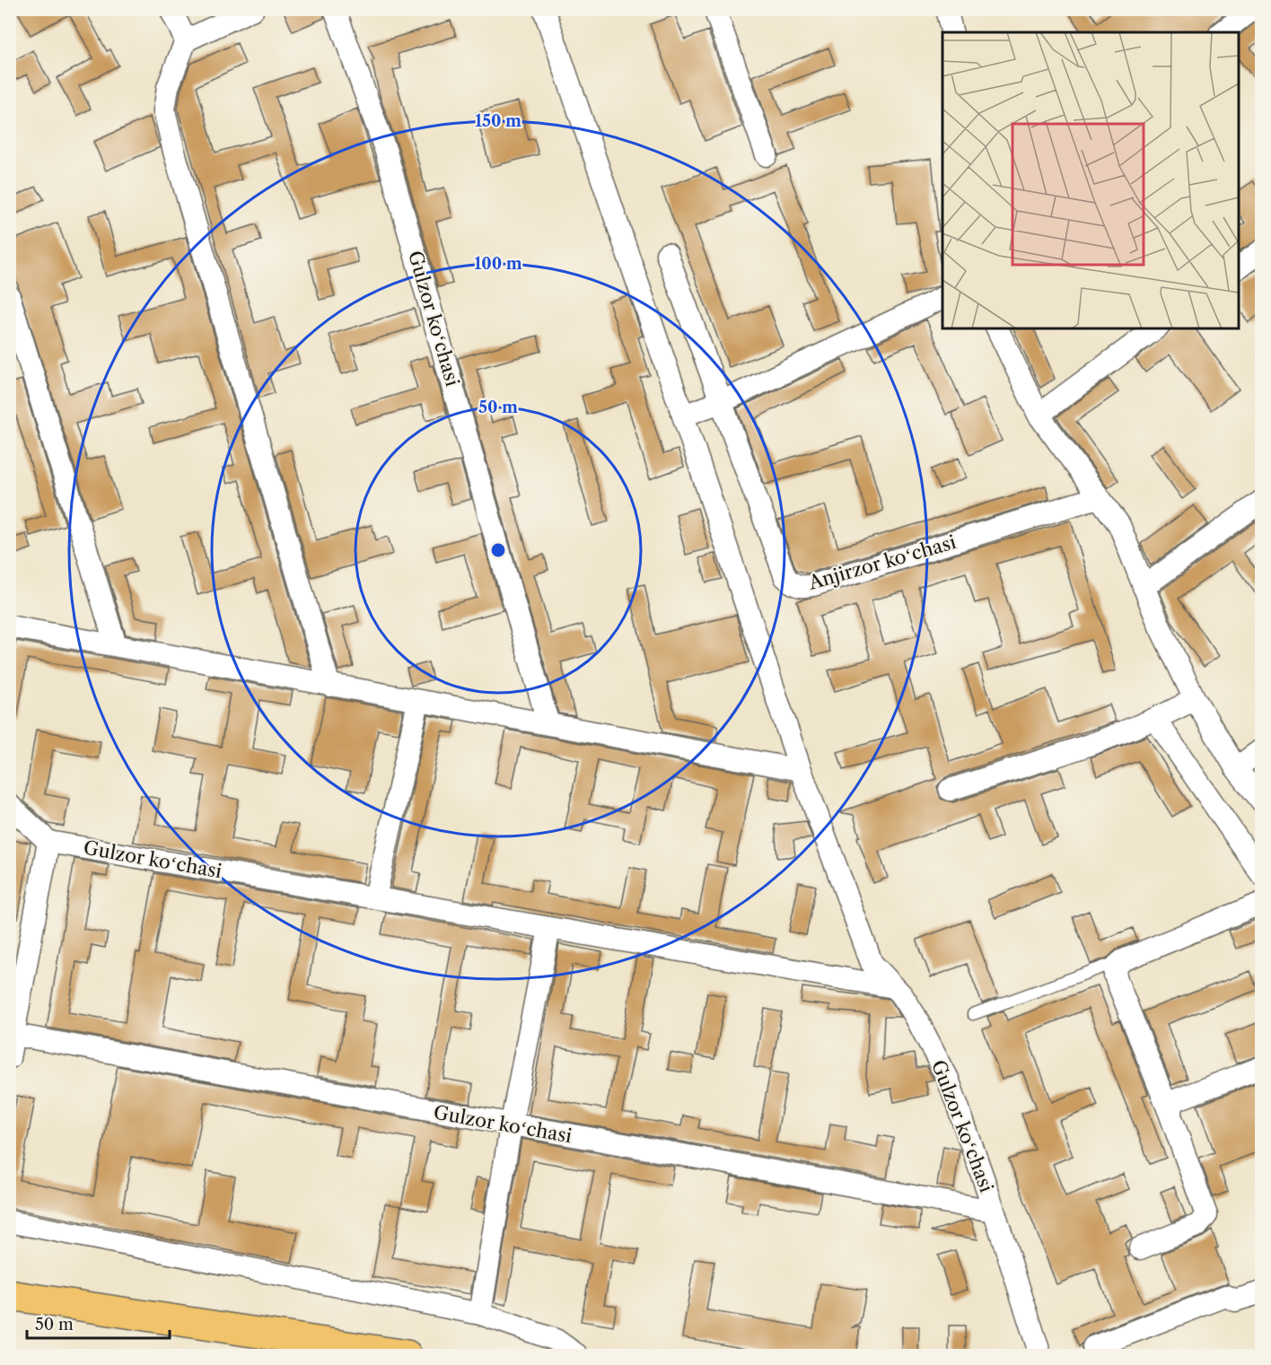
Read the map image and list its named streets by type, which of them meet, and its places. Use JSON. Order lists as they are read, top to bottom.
{
  "streets": {
    "street": ["Gulzor koʻchasi", "Anjirzor koʻchasi"]
  },
  "scale_bar": "50 m",
  "rings": ["150 m", "100 m", "50 m"]
}
